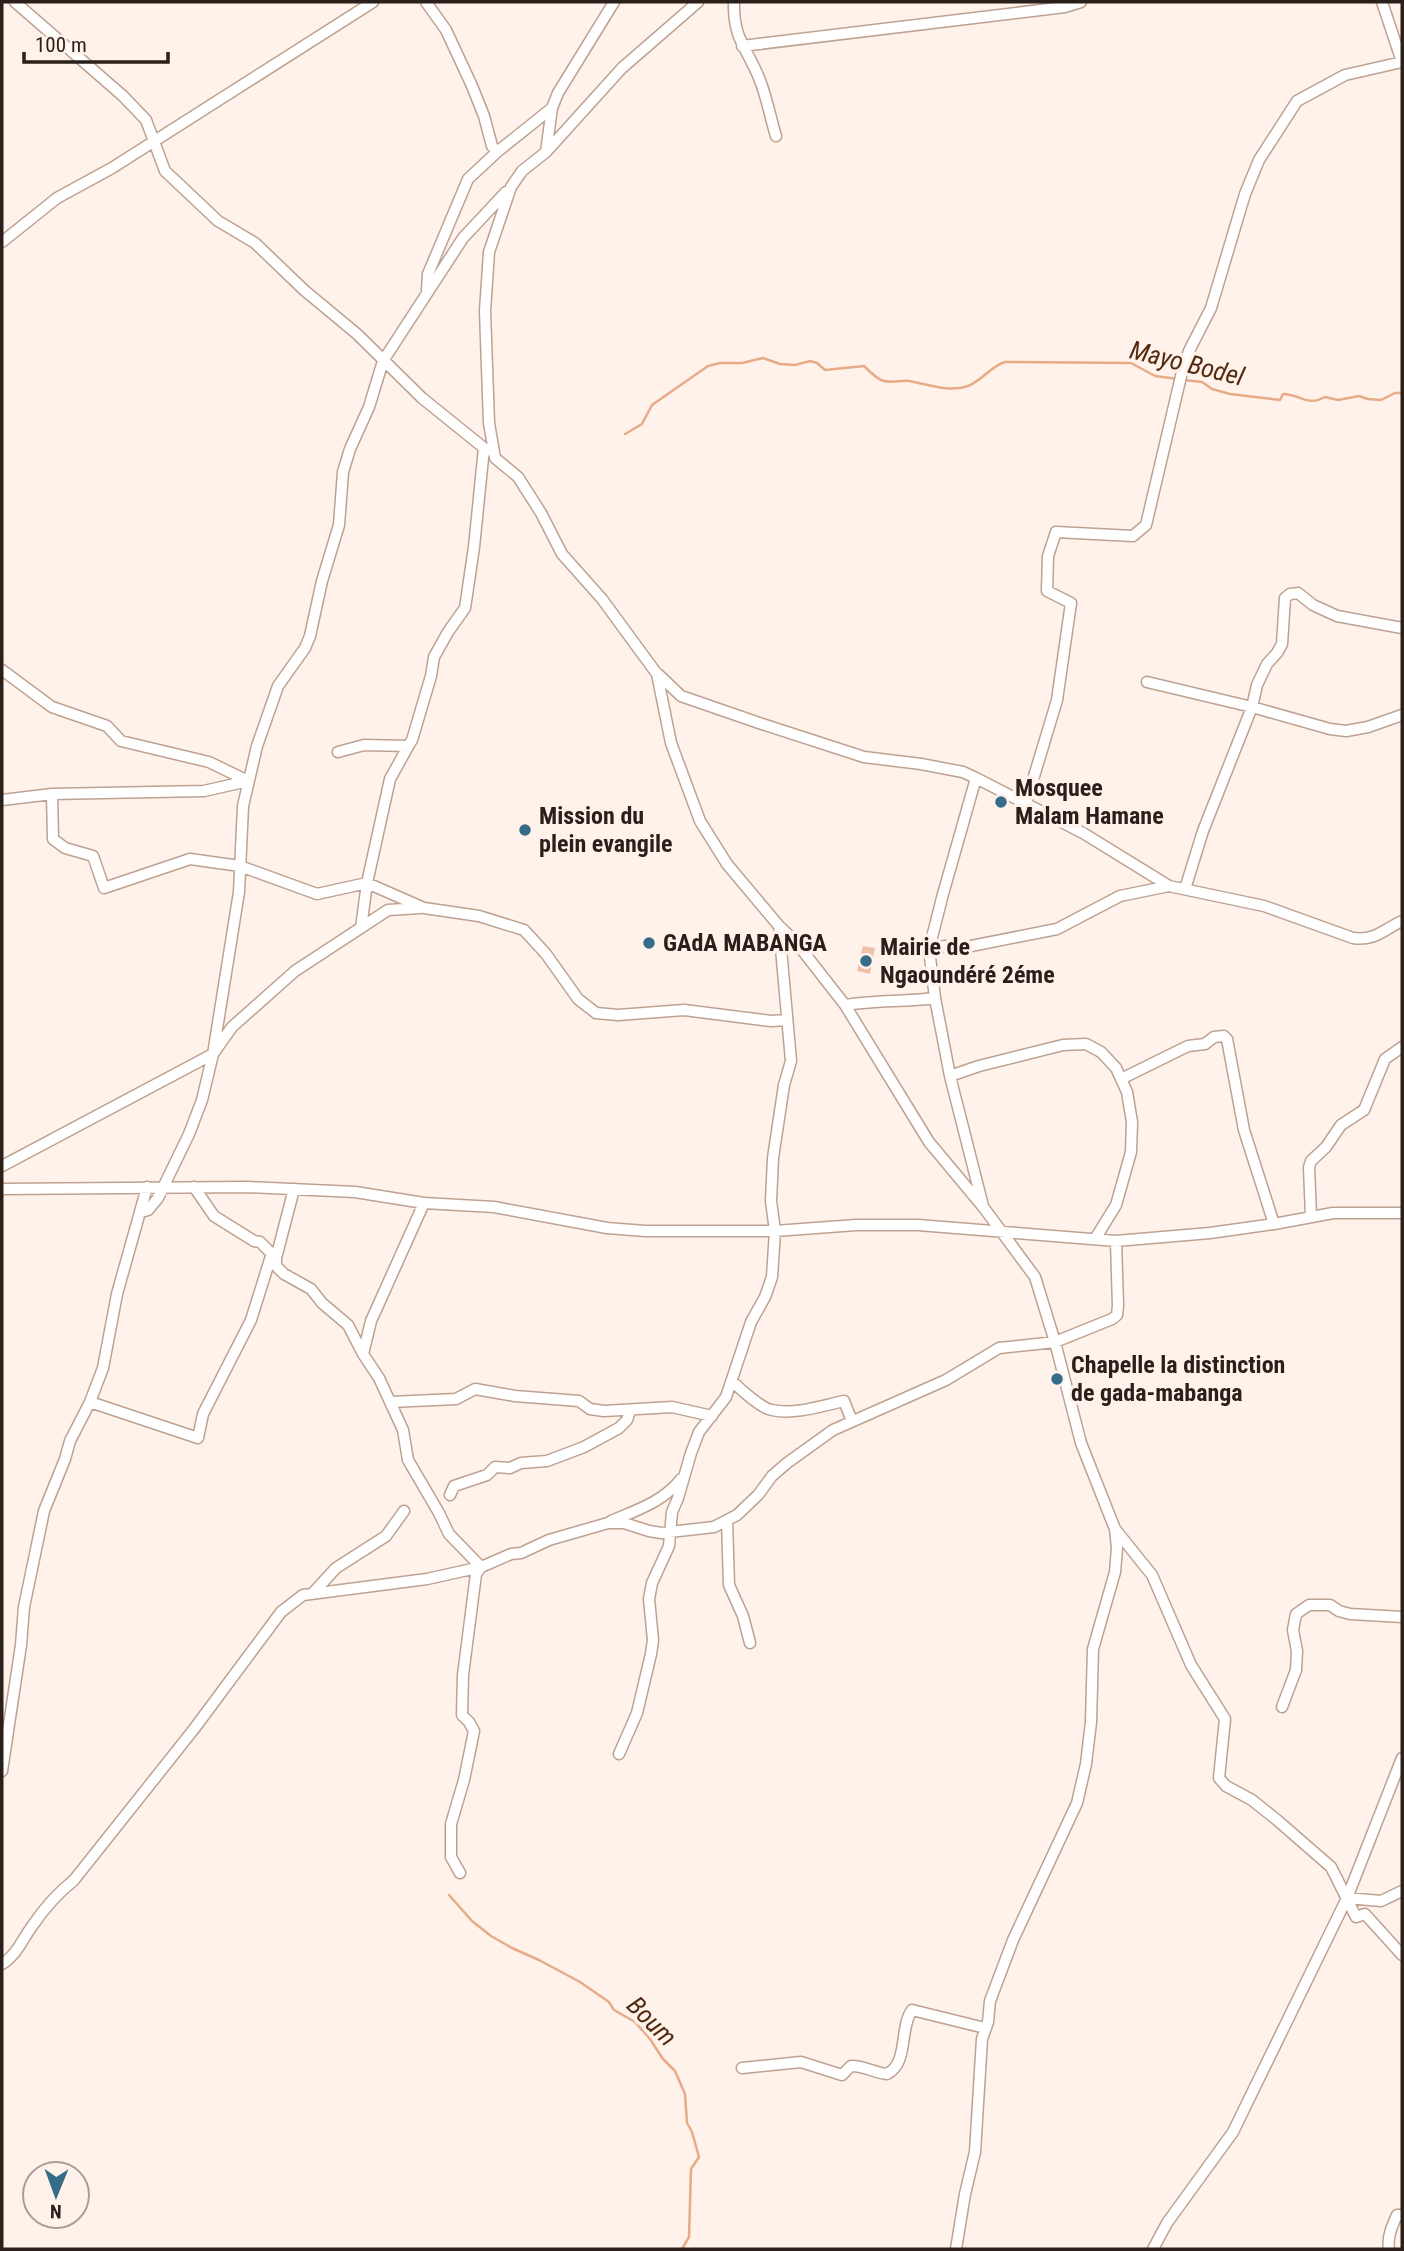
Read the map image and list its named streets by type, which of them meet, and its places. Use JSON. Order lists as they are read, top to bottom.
{
  "water": ["Mayo Bodel", "Boum"],
  "places": [
    "Mosquee Malam Hamane",
    "Mission du plein evangile",
    "GAdA MABANGA",
    "Mairie de Ngaoundéré 2éme",
    "Chapelle la distinction de gada-mabanga"
  ],
  "scale_bar": "100 m",
  "north": "bottom"
}
